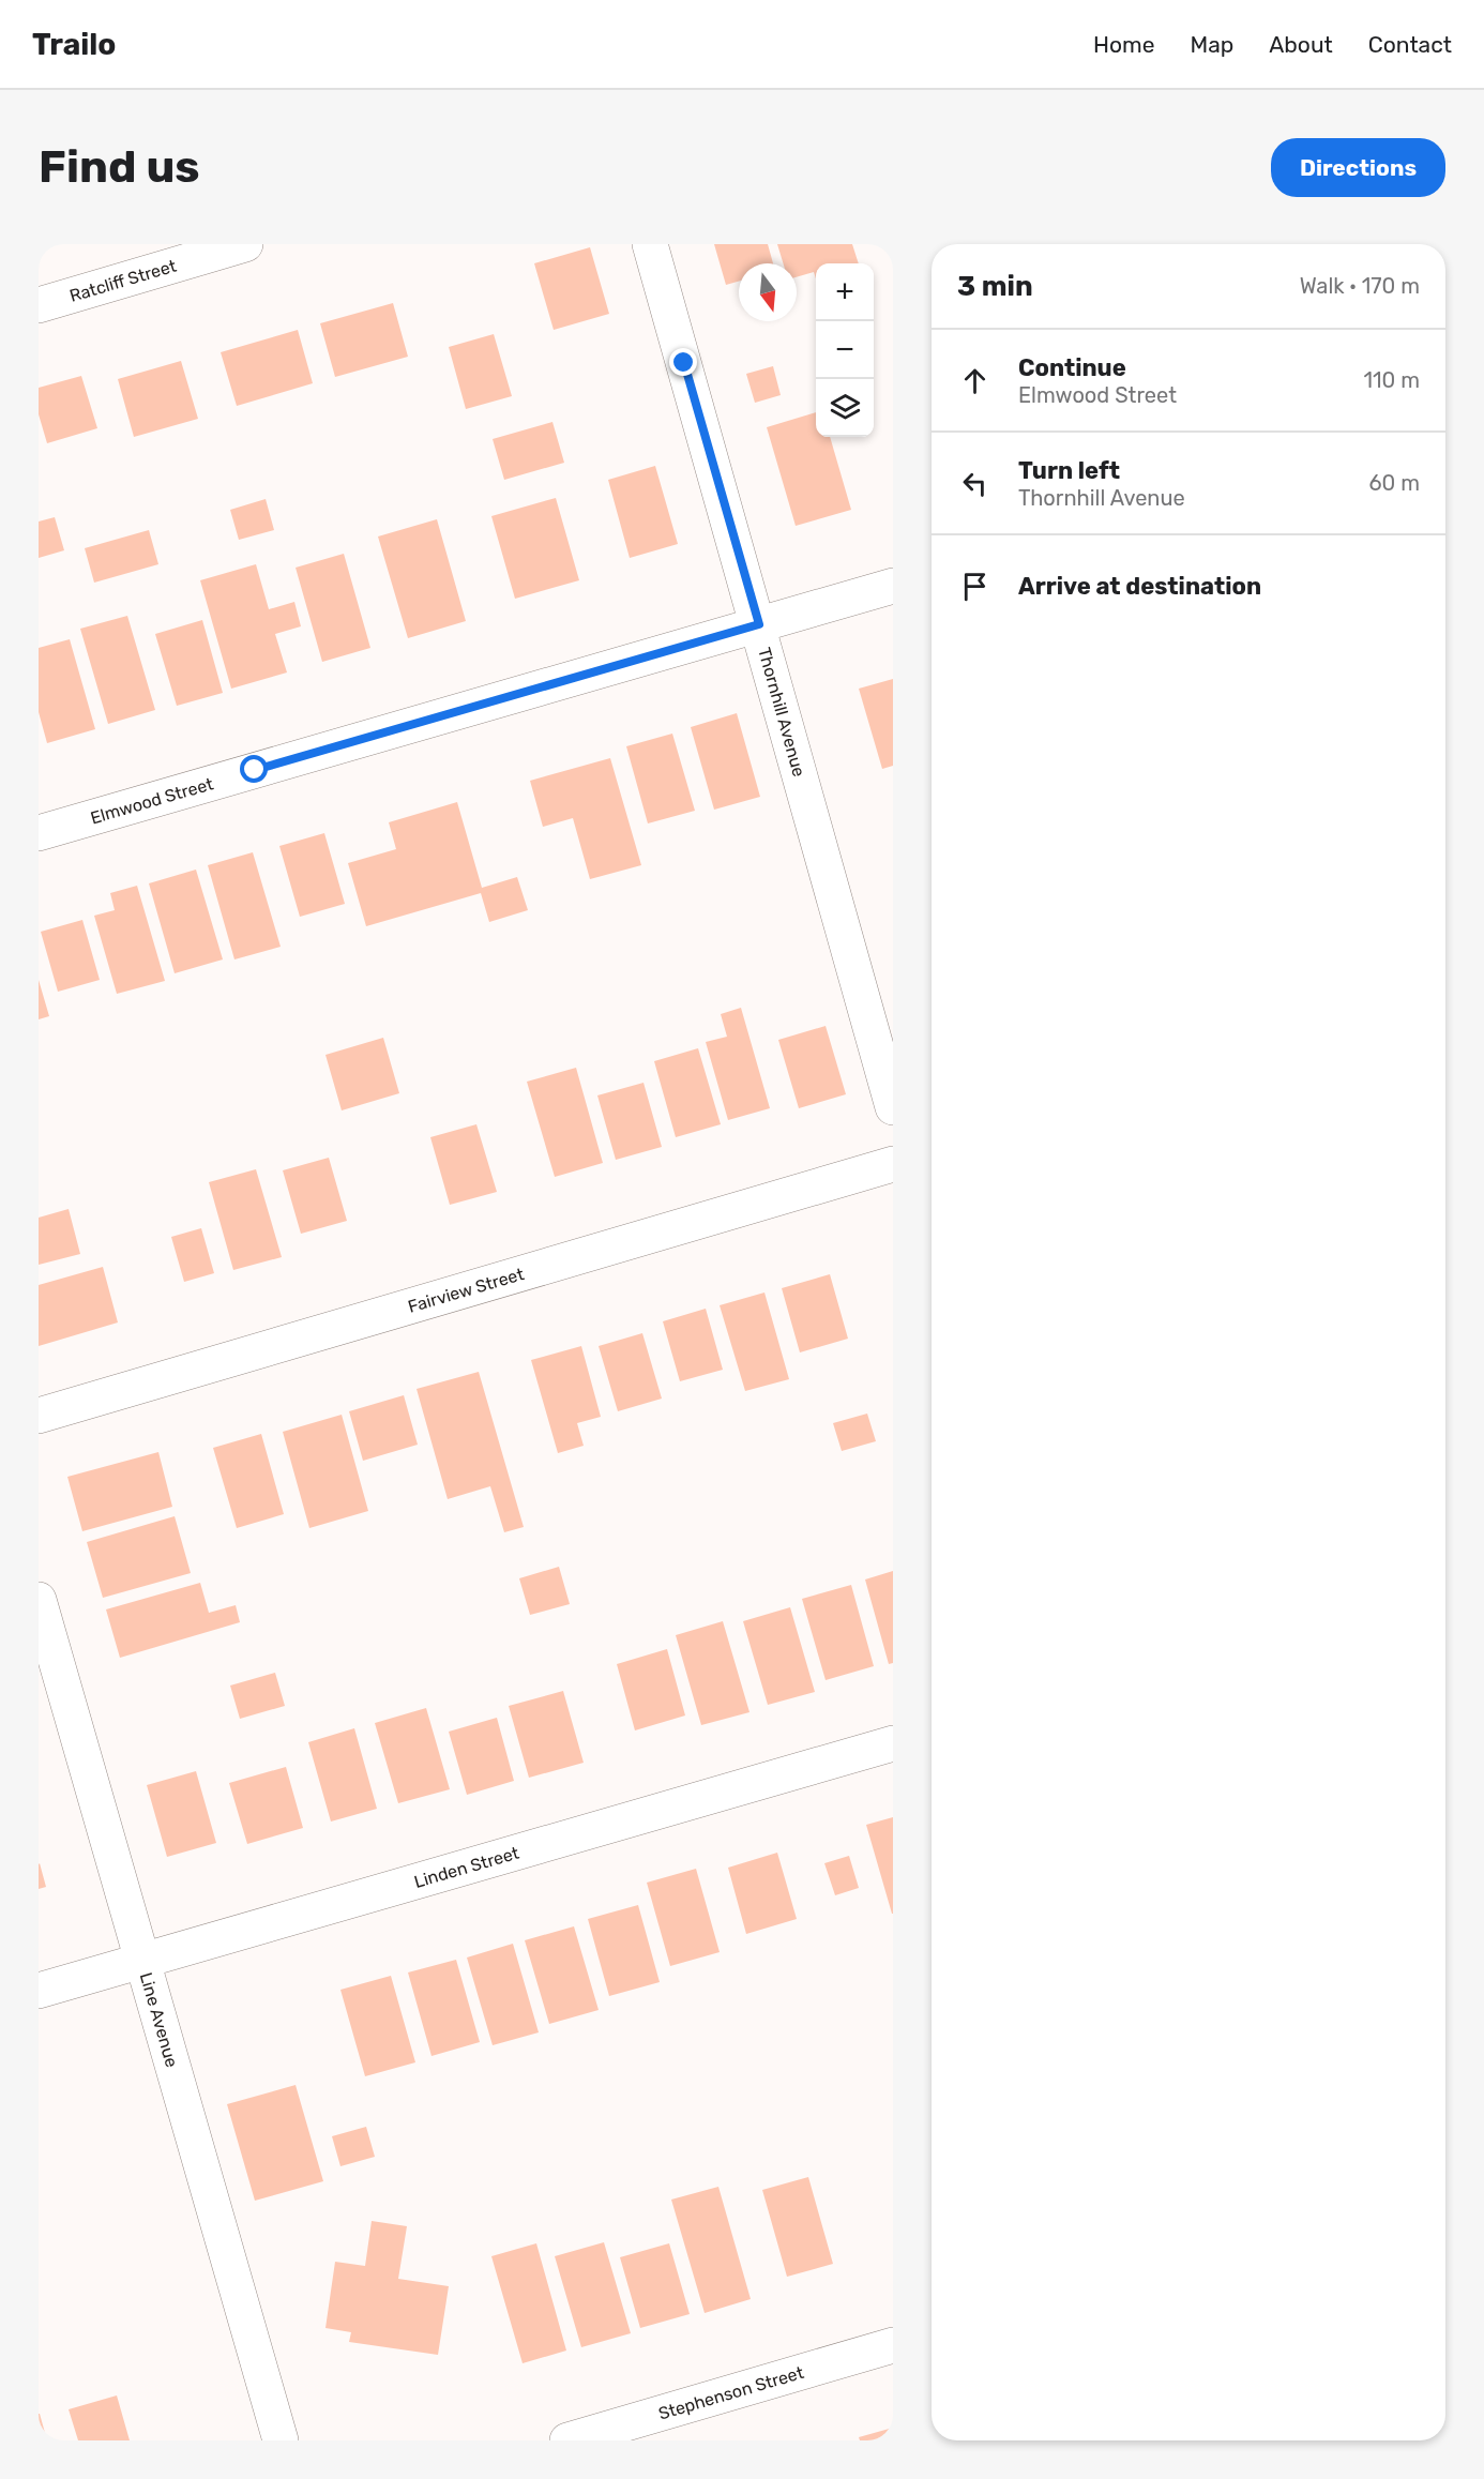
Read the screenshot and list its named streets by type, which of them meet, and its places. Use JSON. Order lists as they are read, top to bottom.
{
  "streets": {
    "street": [
      "Ratcliff Street",
      "Thornhill Avenue",
      "Elmwood Street",
      "Fairview Street",
      "Linden Street",
      "Line Avenue",
      "Stephenson Street"
    ]
  },
  "crossings": [
    ["Thornhill Avenue", "Elmwood Street"],
    ["Linden Street", "Line Avenue"]
  ],
  "north": "bottom",
  "page": {
    "header": "Trailo",
    "nav": [
      "Home",
      "Map",
      "About",
      "Contact"
    ],
    "buttons": "Directions",
    "title": "Find us",
    "heading": ["3 min", "Walk · 170 m"],
    "map_buttons": ["+", "−"],
    "list": [
      ["Continue", "Elmwood Street", "110 m"],
      ["Turn left", "Thornhill Avenue", "60 m"],
      "Arrive at destination"
    ]
  }
}
